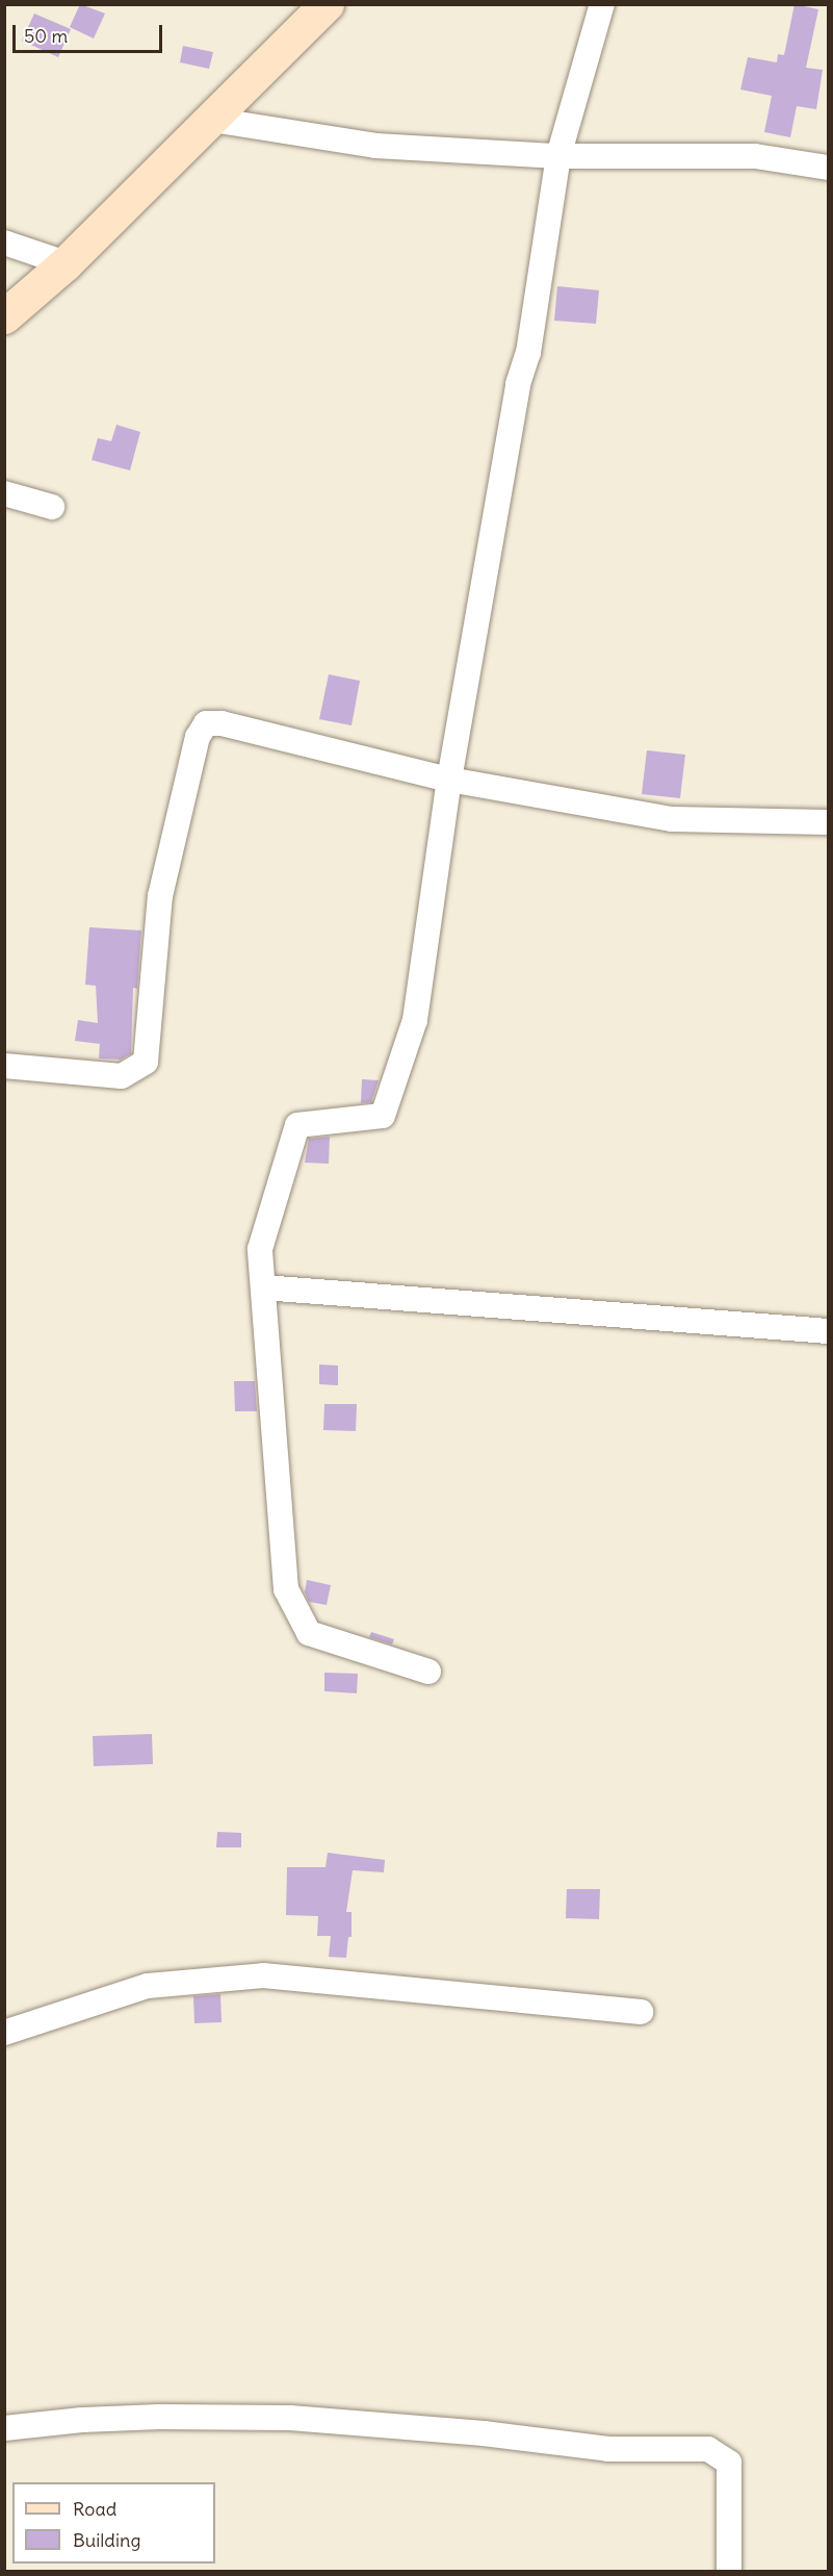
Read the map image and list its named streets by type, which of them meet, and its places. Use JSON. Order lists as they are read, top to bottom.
{
  "legend": ["Road", "Building"],
  "scale_bar": "50 m"
}
